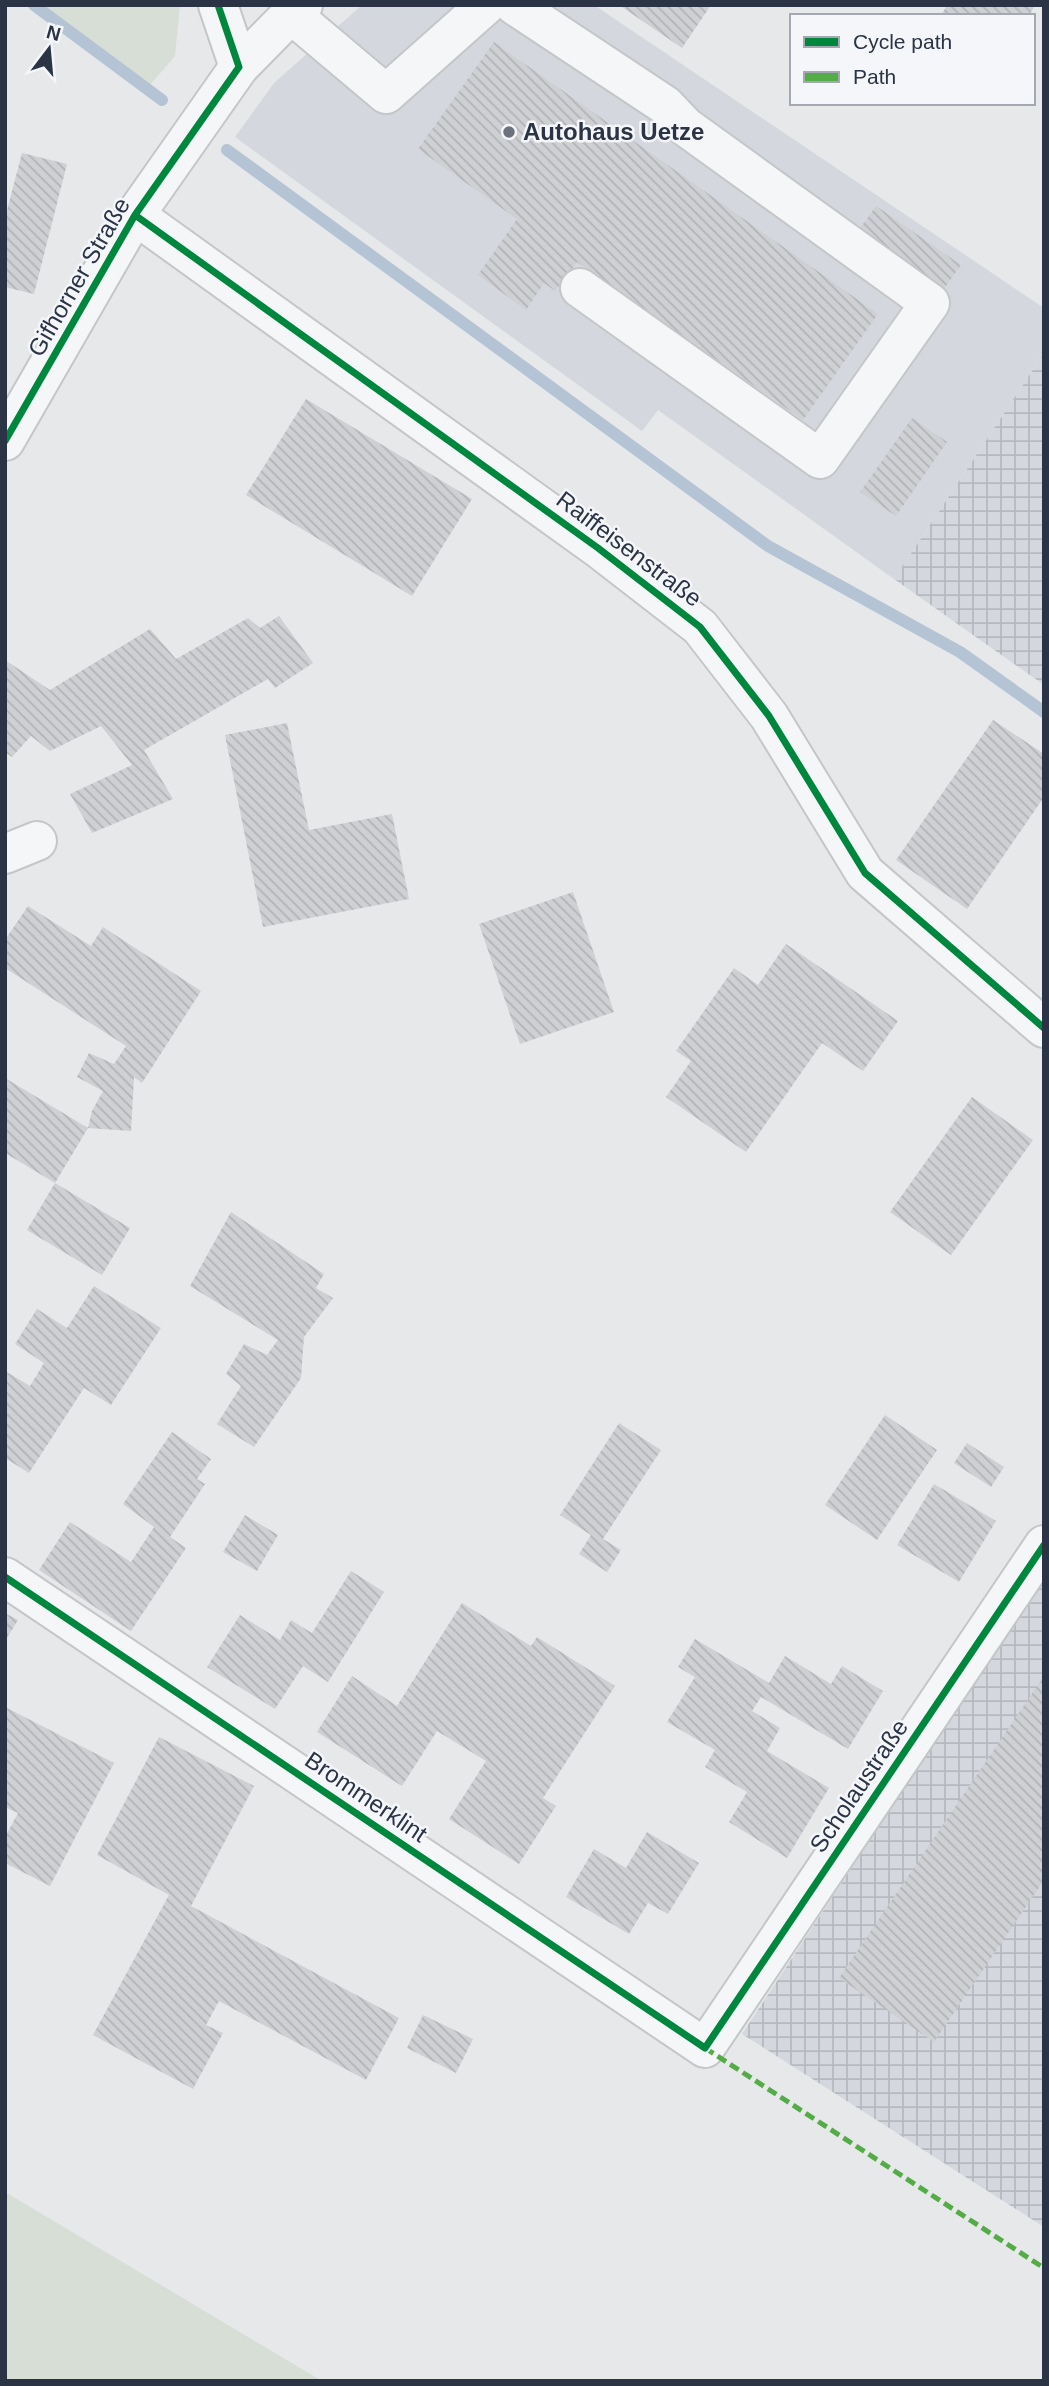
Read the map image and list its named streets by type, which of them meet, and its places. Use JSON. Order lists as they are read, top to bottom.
{
  "streets": {
    "street": [
      "Gifhorner Straße",
      "Raiffeisenstraße",
      "Scholaustraße",
      "Brommerklint"
    ]
  },
  "crossings": [
    ["Gifhorner Straße", "Raiffeisenstraße"],
    ["Scholaustraße", "Brommerklint"]
  ],
  "places": ["Autohaus Uetze"],
  "legend": ["Cycle path", "Path"],
  "north": "top"
}
